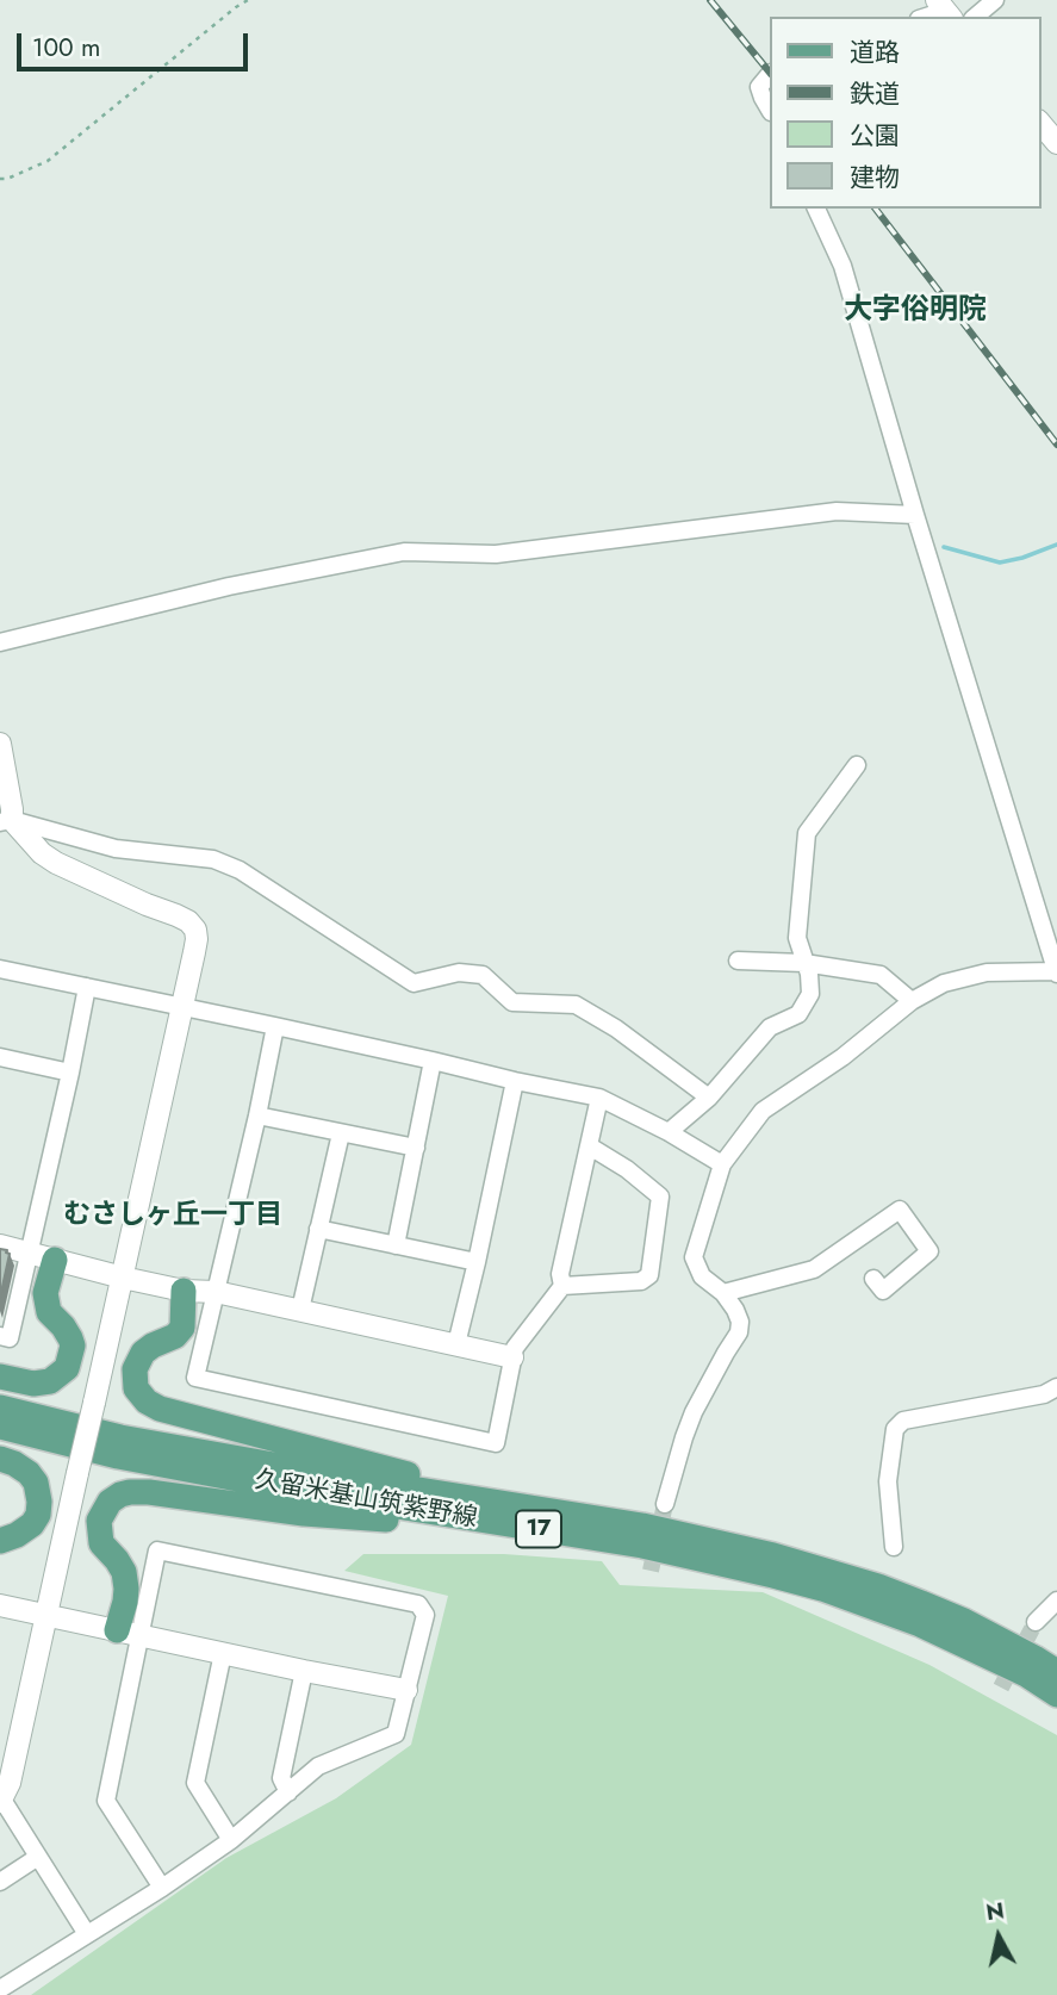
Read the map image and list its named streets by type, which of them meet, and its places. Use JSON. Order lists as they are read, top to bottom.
{
  "streets": {
    "main road": ["久留米基山筑紫野線", "17"]
  },
  "districts": ["大字俗明院", "むさしヶ丘一丁目"],
  "legend": [
    "道路",
    "鉄道",
    "公園",
    "建物"
  ],
  "scale_bar": "100 m",
  "north": "top"
}
